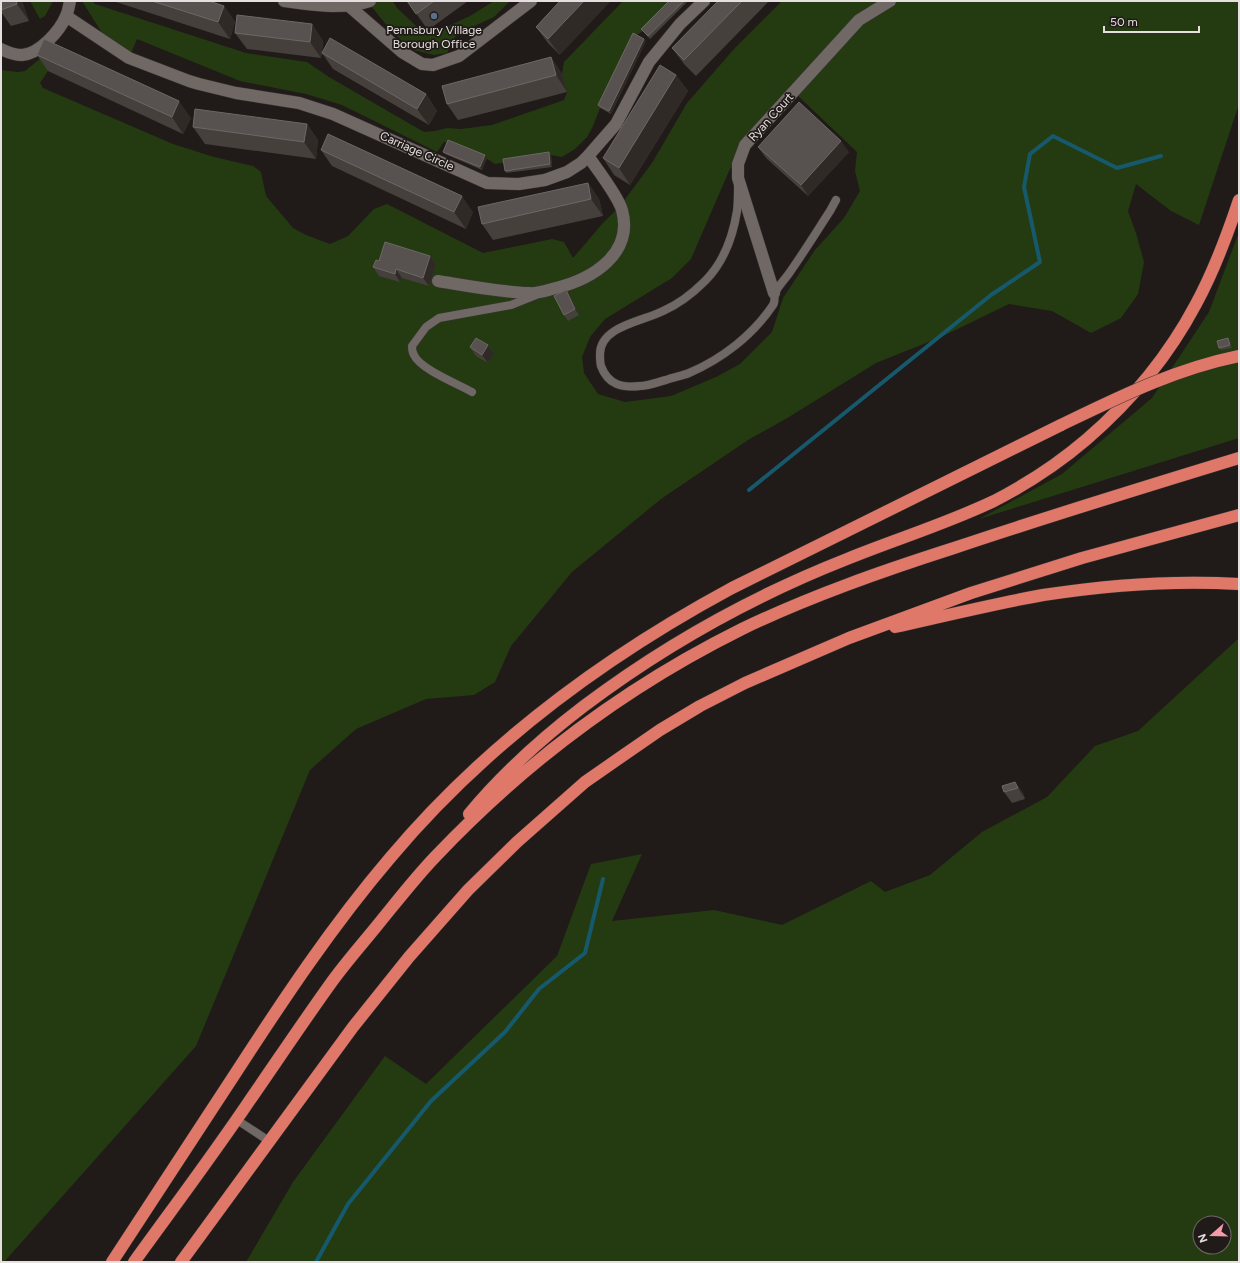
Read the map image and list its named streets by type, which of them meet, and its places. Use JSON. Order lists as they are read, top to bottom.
{
  "streets": {
    "street": ["Ryan Court", "Carriage Circle"]
  },
  "places": ["Pennsbury Village Borough Office"],
  "scale_bar": "50 m",
  "north": "left"
}
